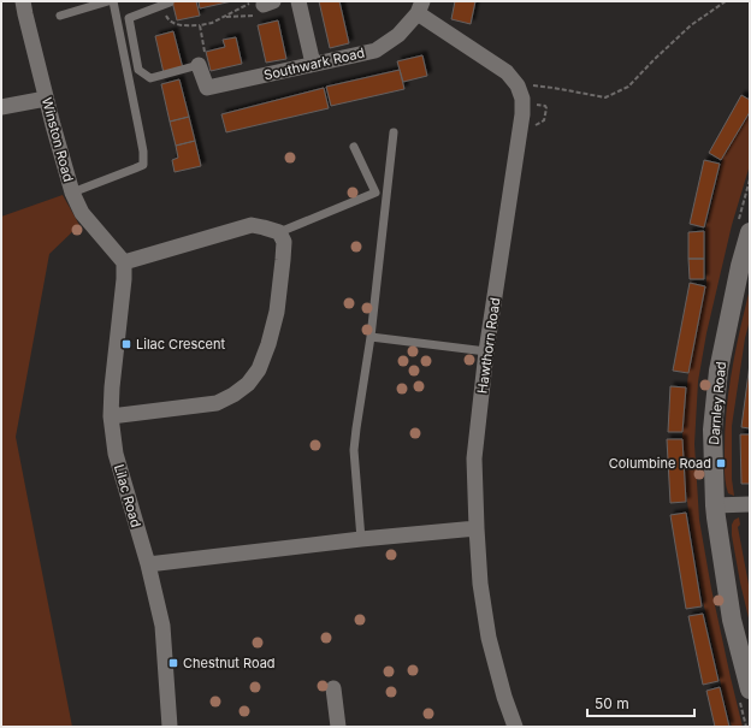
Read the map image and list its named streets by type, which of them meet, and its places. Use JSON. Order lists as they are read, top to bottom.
{
  "streets": {
    "street": [
      "Southwark Road",
      "Winston Road",
      "Hawthorn Road",
      "Darnley Road",
      "Lilac Road"
    ]
  },
  "crossings": [
    ["Winston Road", "Lilac Road"]
  ],
  "places": {
    "transit": ["Lilac Crescent", "Columbine Road", "Chestnut Road"]
  },
  "scale_bar": "50 m"
}
